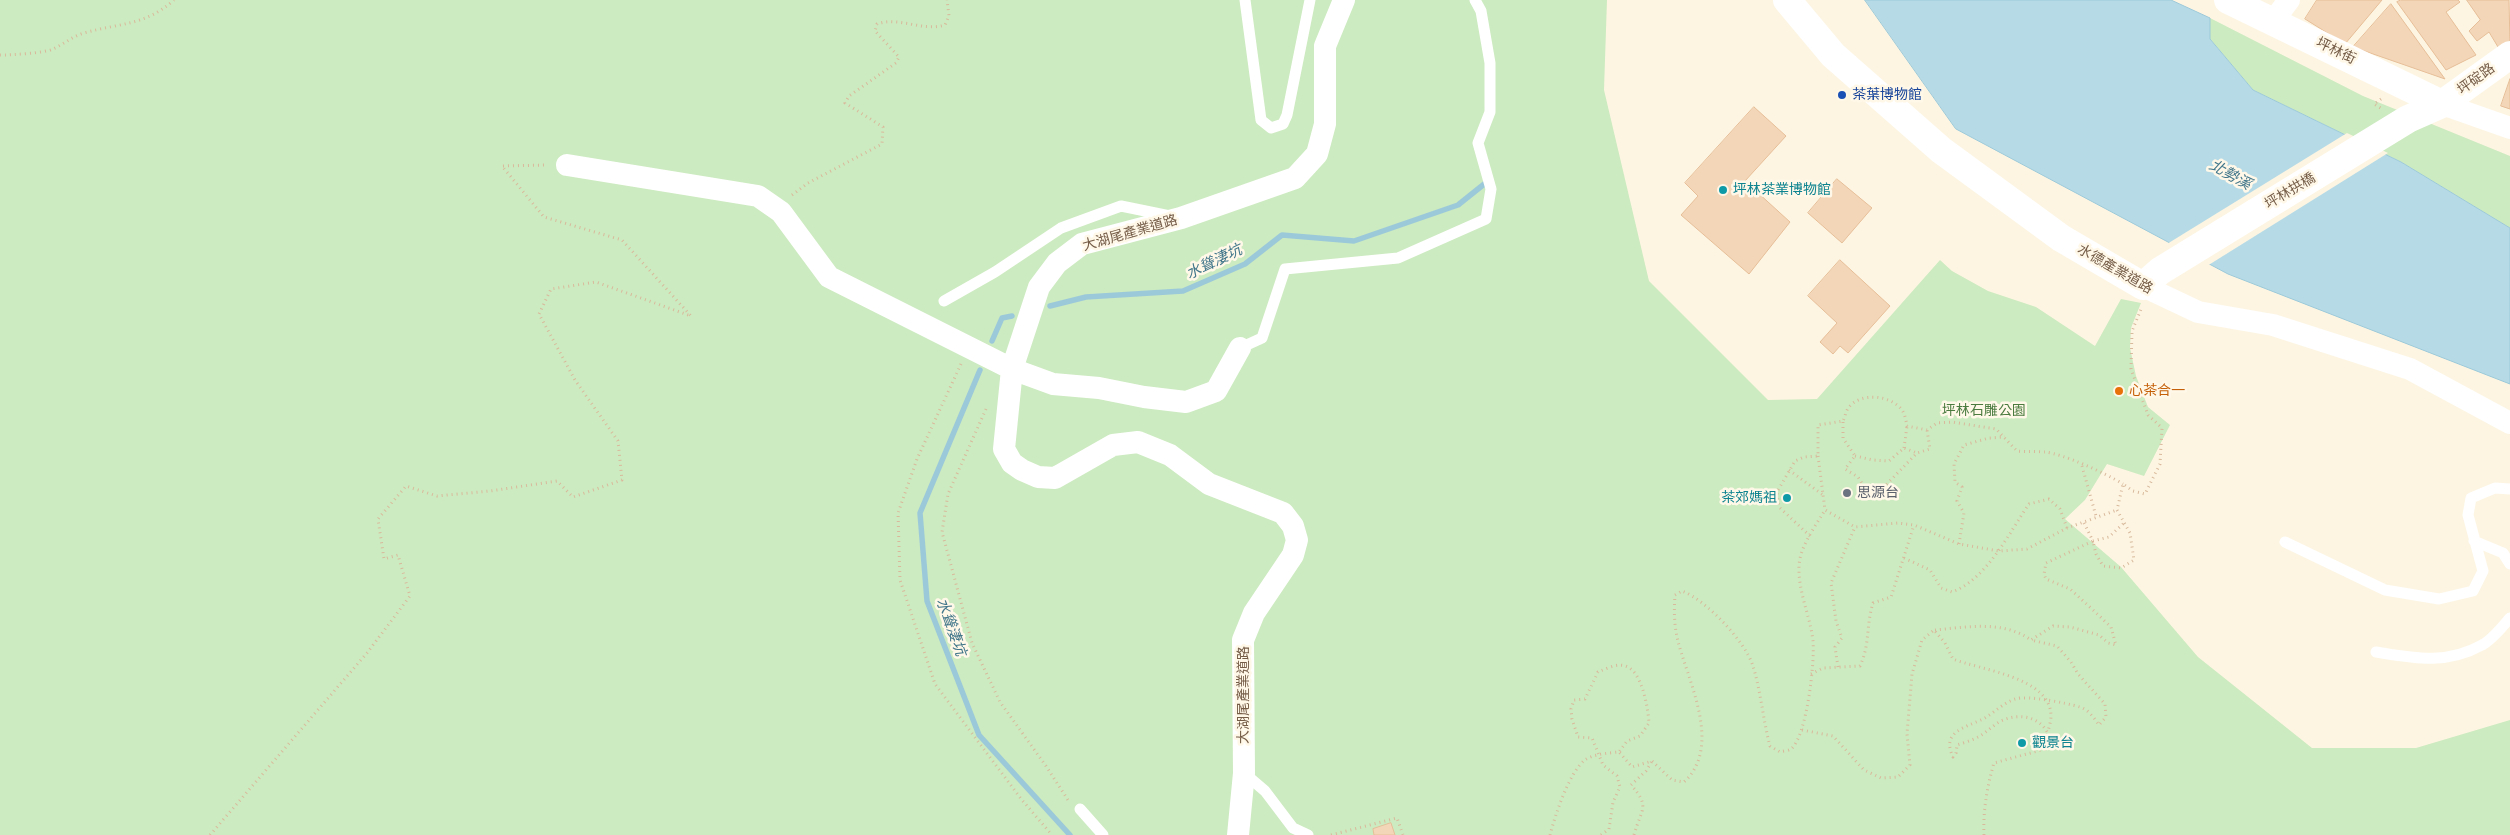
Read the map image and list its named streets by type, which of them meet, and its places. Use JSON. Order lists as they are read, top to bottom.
{
  "streets": {
    "street": [
      "坪林街",
      "坪碇路",
      "坪林拱橋",
      "大湖尾產業道路",
      "水德產業道路"
    ]
  },
  "crossings": [
    ["坪林街", "坪碇路"],
    ["坪林街", "坪林拱橋"],
    ["坪碇路", "坪林拱橋"],
    ["坪林拱橋", "水德產業道路"]
  ],
  "water": ["北勢溪", "水聳淒坑"],
  "parks": ["坪林石雕公園"],
  "places": [
    "茶葉博物館",
    "坪林茶業博物館",
    "心茶合一",
    "思源台",
    "茶郊媽祖",
    "觀景台"
  ]
}
